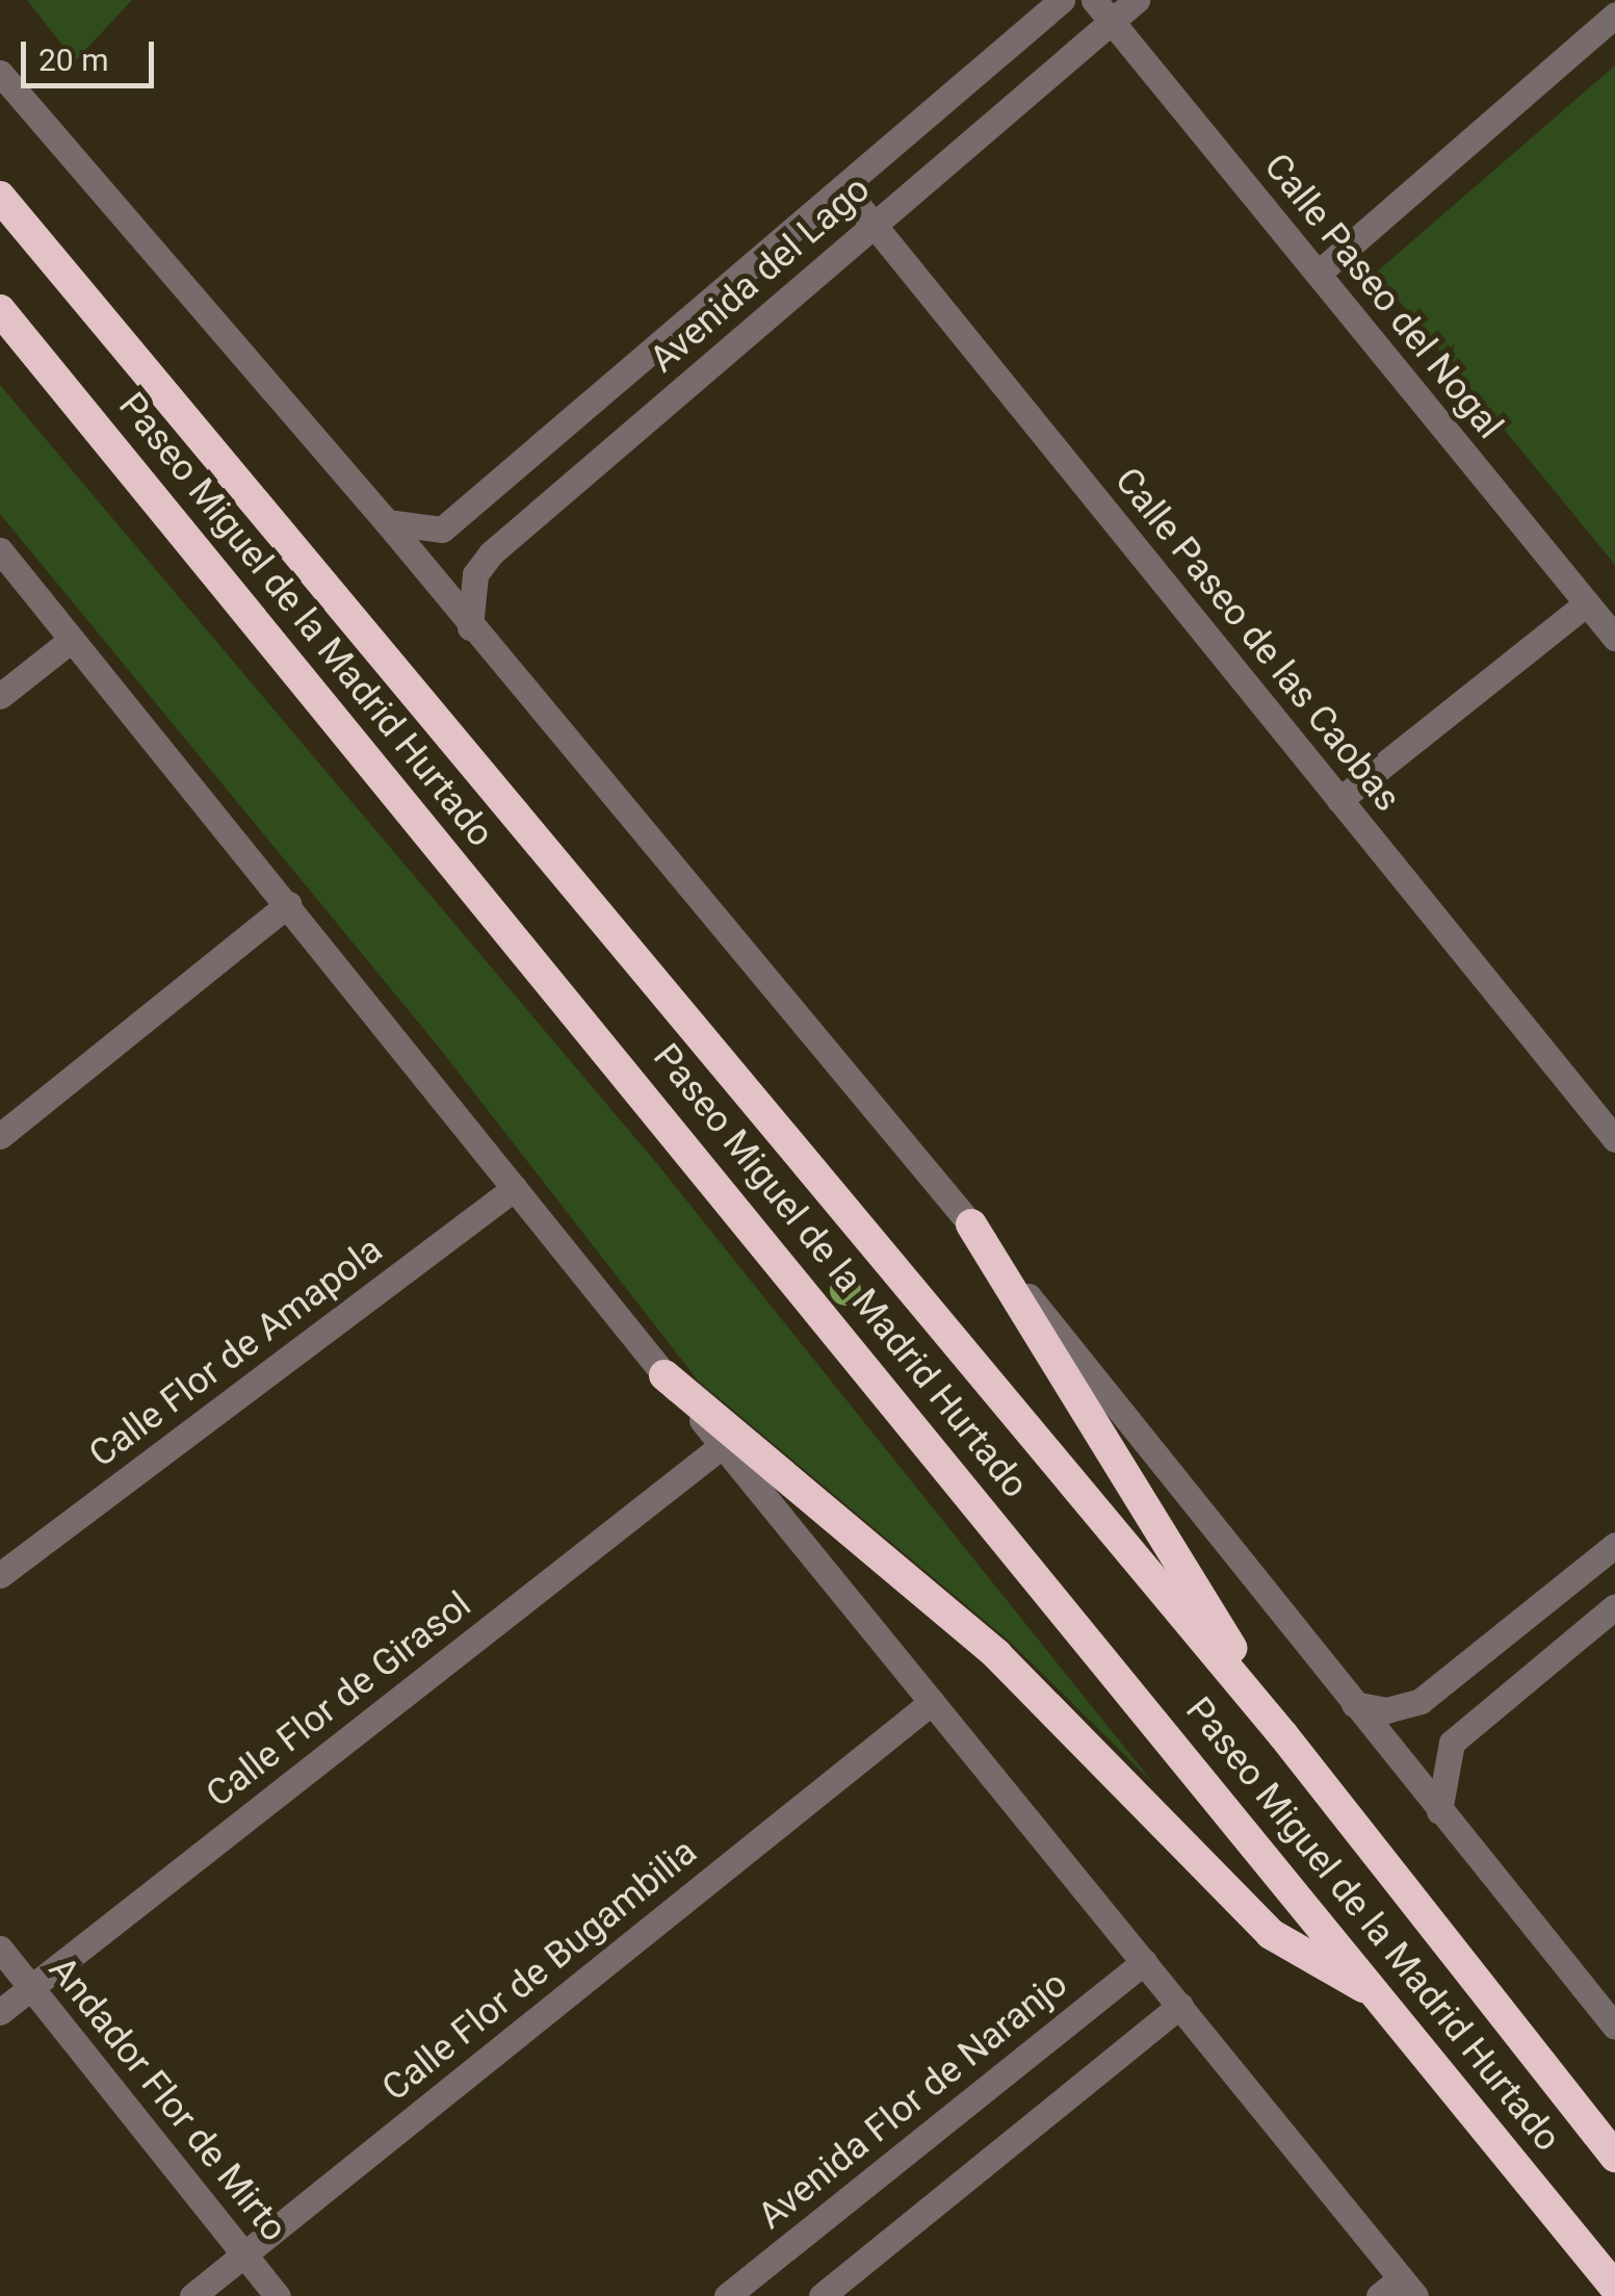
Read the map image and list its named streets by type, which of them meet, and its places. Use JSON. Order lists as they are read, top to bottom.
{
  "streets": {
    "highway": ["Paseo Miguel de la Madrid Hurtado"],
    "street": [
      "Avenida del Lago",
      "Calle Paseo del Nogal",
      "Calle Paseo de las Caobas",
      "Calle Flor de Amapola",
      "Calle Flor de Girasol",
      "Calle Flor de Bugambilia",
      "Andador Flor de Mirto",
      "Avenida Flor de Naranjo"
    ]
  },
  "crossings": [
    ["Avenida del Lago", "Calle Paseo del Nogal"],
    ["Avenida del Lago", "Calle Paseo de las Caobas"],
    ["Calle Flor de Girasol", "Andador Flor de Mirto"],
    ["Calle Flor de Bugambilia", "Andador Flor de Mirto"]
  ],
  "scale_bar": "20 m"
}
